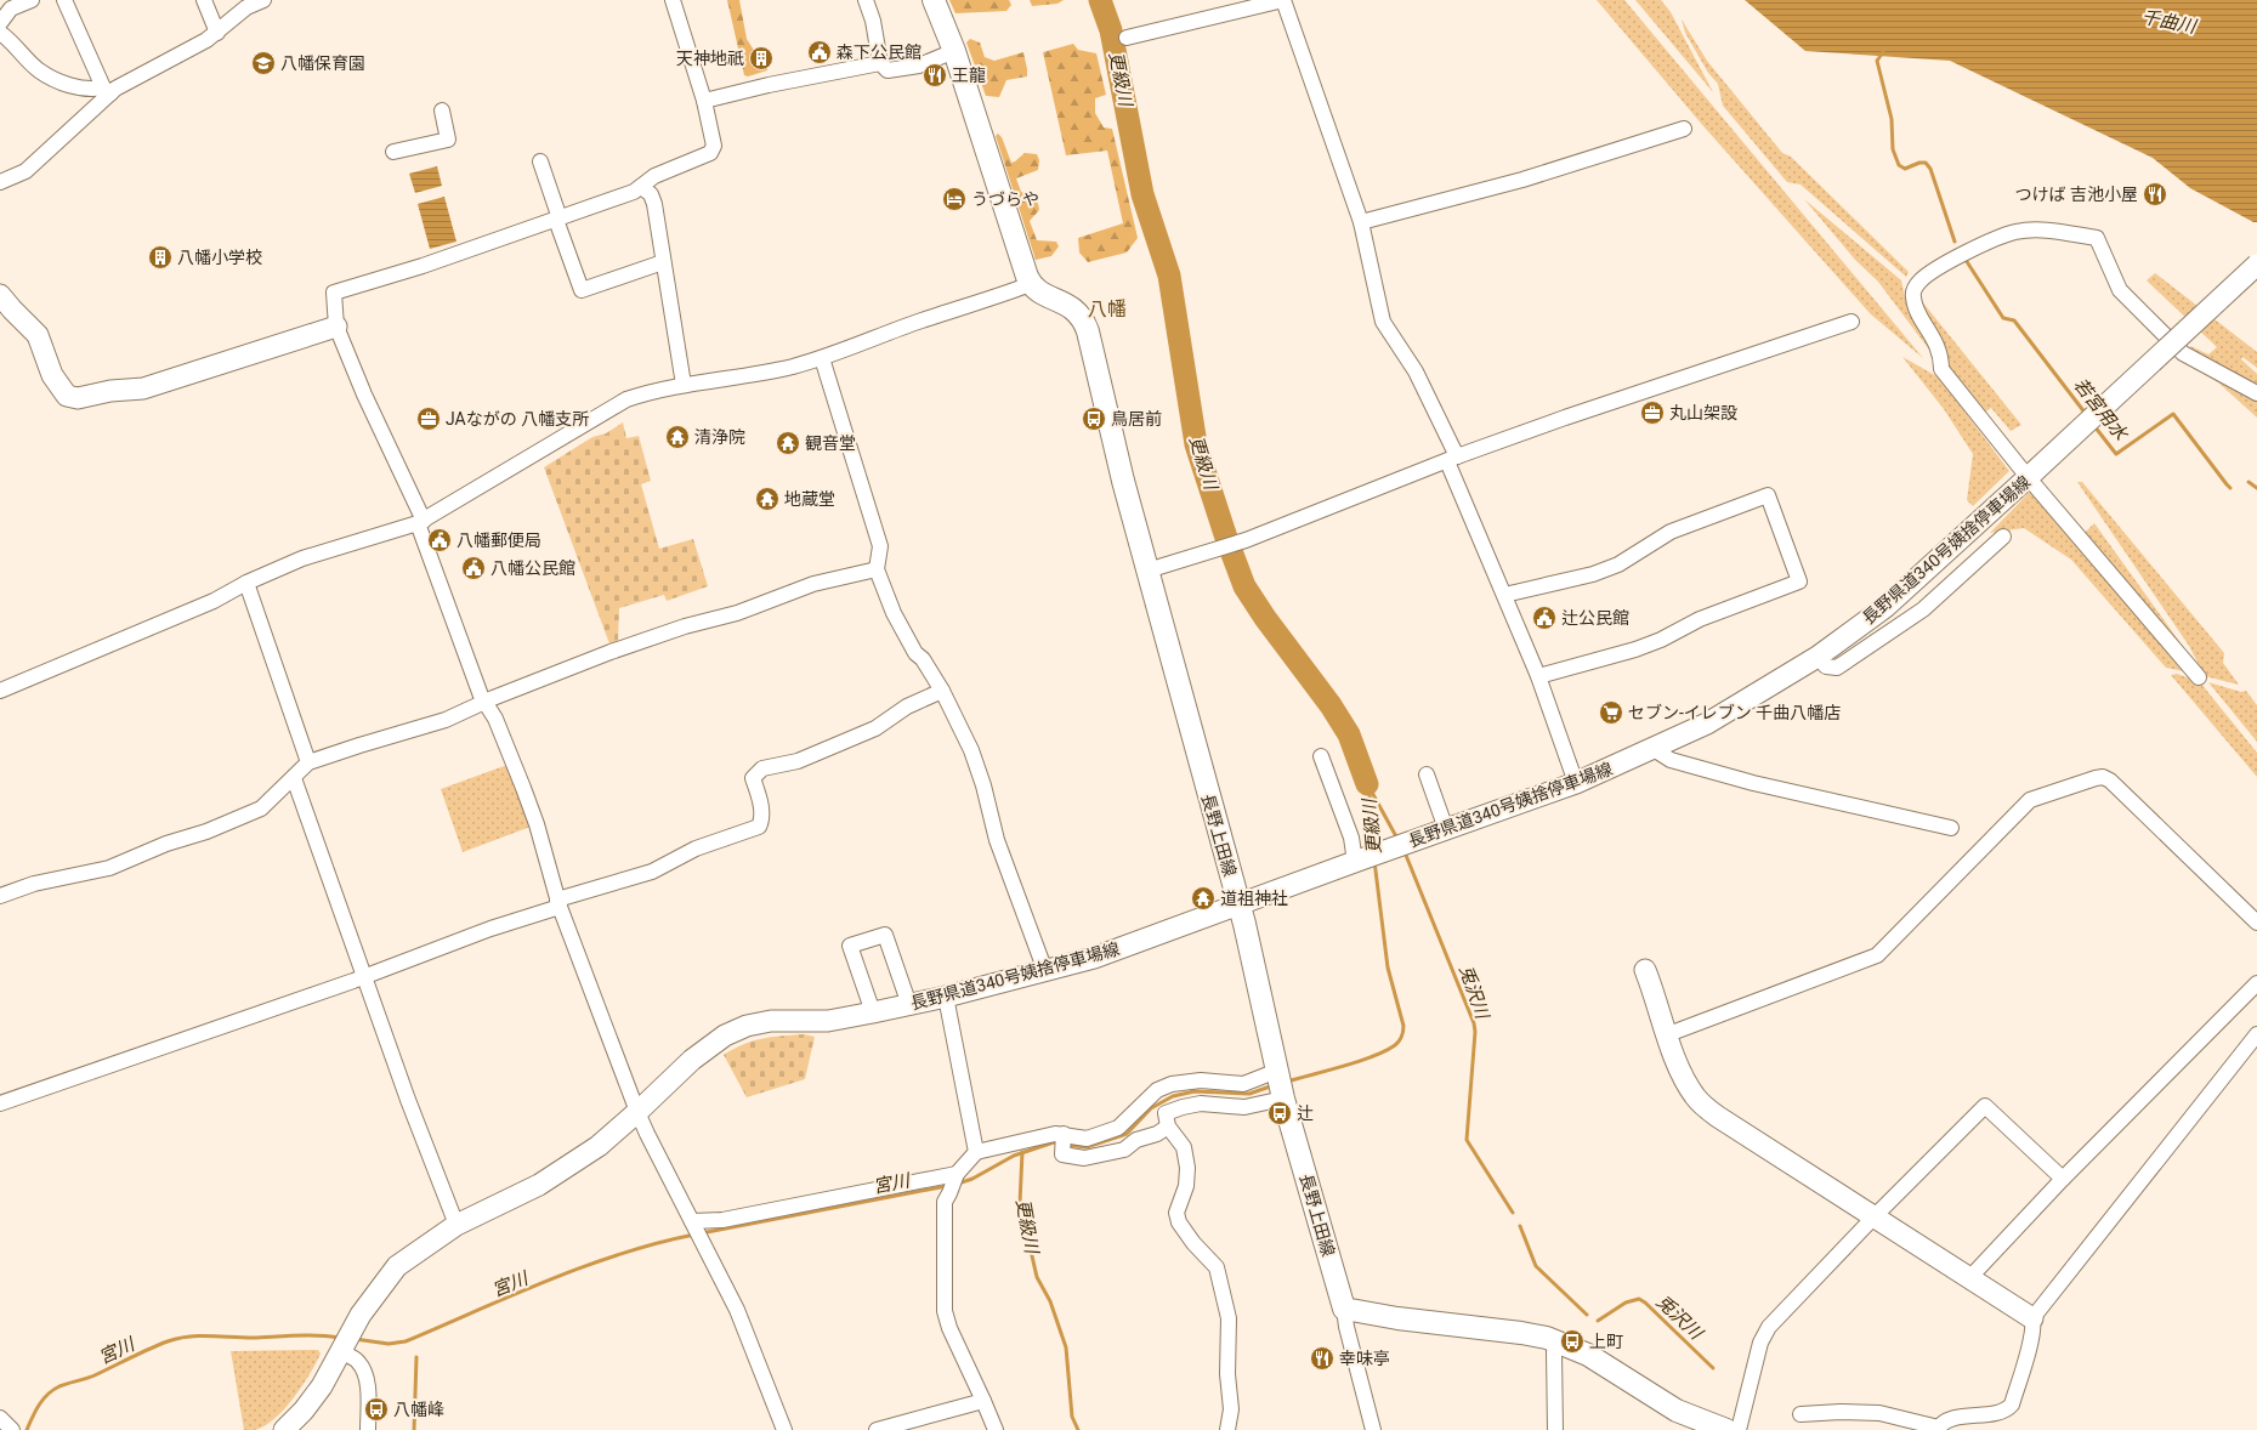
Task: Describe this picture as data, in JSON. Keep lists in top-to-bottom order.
{
  "streets": {
    "main road": ["長野県道340号姨捨停車場線", "長野上田線"]
  },
  "crossings": [
    ["長野県道340号姨捨停車場線", "長野上田線"]
  ],
  "districts": ["八幡"],
  "water": [
    "千曲川",
    "更級川",
    "若宮用水",
    "兎沢川",
    "宮川"
  ],
  "places": {
    "public building": [
      "森下公民館",
      "八幡郵便局",
      "八幡公民館",
      "辻公民館"
    ],
    "building": ["天神地祇", "八幡小学校"],
    "school or university": ["八幡保育園"],
    "restaurant": ["王龍", "つけば 吉池小屋", "幸味亭"],
    "hotel": ["うづらや"],
    "office": ["丸山架設", "JAながの 八幡支所"],
    "bus stop": [
      "鳥居前",
      "辻",
      "上町",
      "八幡峰"
    ],
    "temple": [
      "清浄院",
      "観音堂",
      "地蔵堂",
      "道祖神社"
    ],
    "supermarket": ["セブン-イレブン 千曲八幡店"]
  }
}
